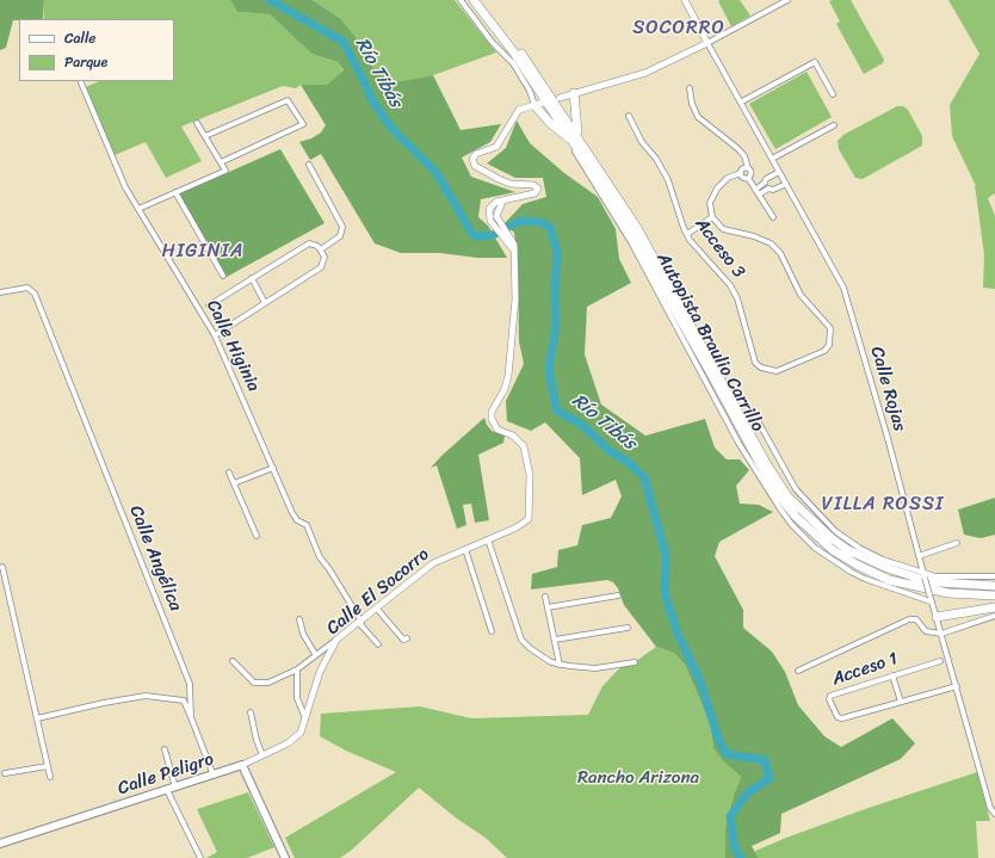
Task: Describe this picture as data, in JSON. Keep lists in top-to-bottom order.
{
  "streets": {
    "highway": ["Autopista Braulio Carrillo"],
    "main road": ["Calle Peligro"],
    "street": [
      "Acceso 3",
      "Calle Higinia",
      "Calle Rojas",
      "Calle Angélica",
      "Calle El Socorro",
      "Acceso 1"
    ]
  },
  "crossings": [
    ["Calle Higinia", "Calle El Socorro"],
    ["Calle Rojas", "Acceso 1"],
    ["Calle Angélica", "Calle Peligro"],
    ["Calle El Socorro", "Calle Peligro"]
  ],
  "districts": ["SOCORRO", "HIGINIA", "VILLA ROSSI"],
  "water": ["Río Tibás"],
  "parks": ["Rancho Arizona"],
  "legend": ["Calle", "Parque"]
}
